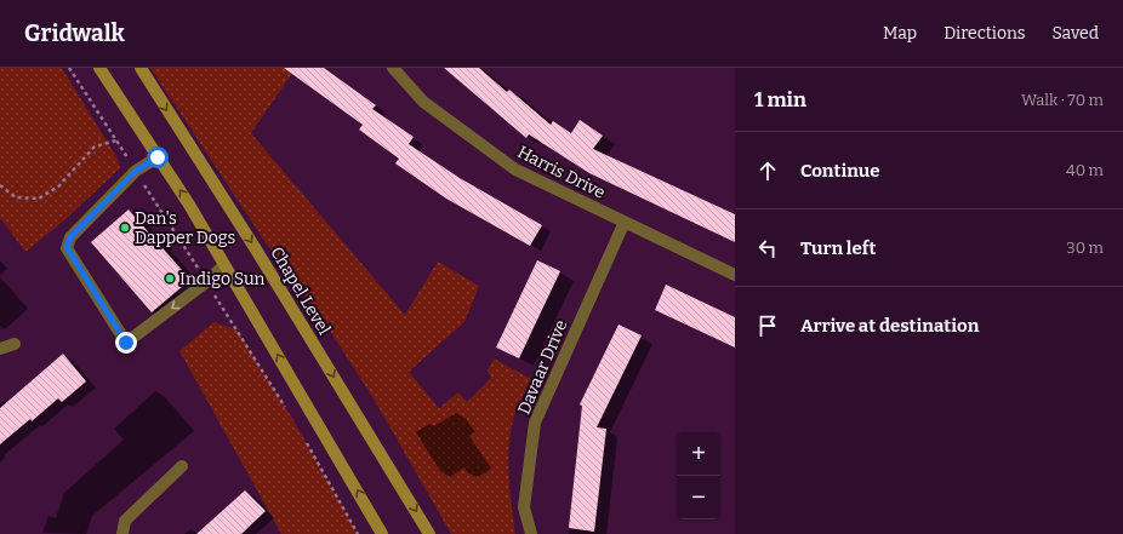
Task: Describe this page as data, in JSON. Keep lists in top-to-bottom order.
{
  "streets": {
    "main road": ["Chapel Level"],
    "street": ["Harris Drive", "Davaar Drive"]
  },
  "crossings": [
    ["Harris Drive", "Davaar Drive"]
  ],
  "places": ["Dan's Dapper Dogs", "Indigo Sun"],
  "page": {
    "header": "Gridwalk",
    "nav": ["Map", "Directions", "Saved"],
    "heading": ["1 min", "Walk · 70 m"],
    "list": [
      ["Continue", "40 m"],
      ["Turn left", "30 m"],
      "Arrive at destination"
    ],
    "map_buttons": ["+", "−"]
  }
}
